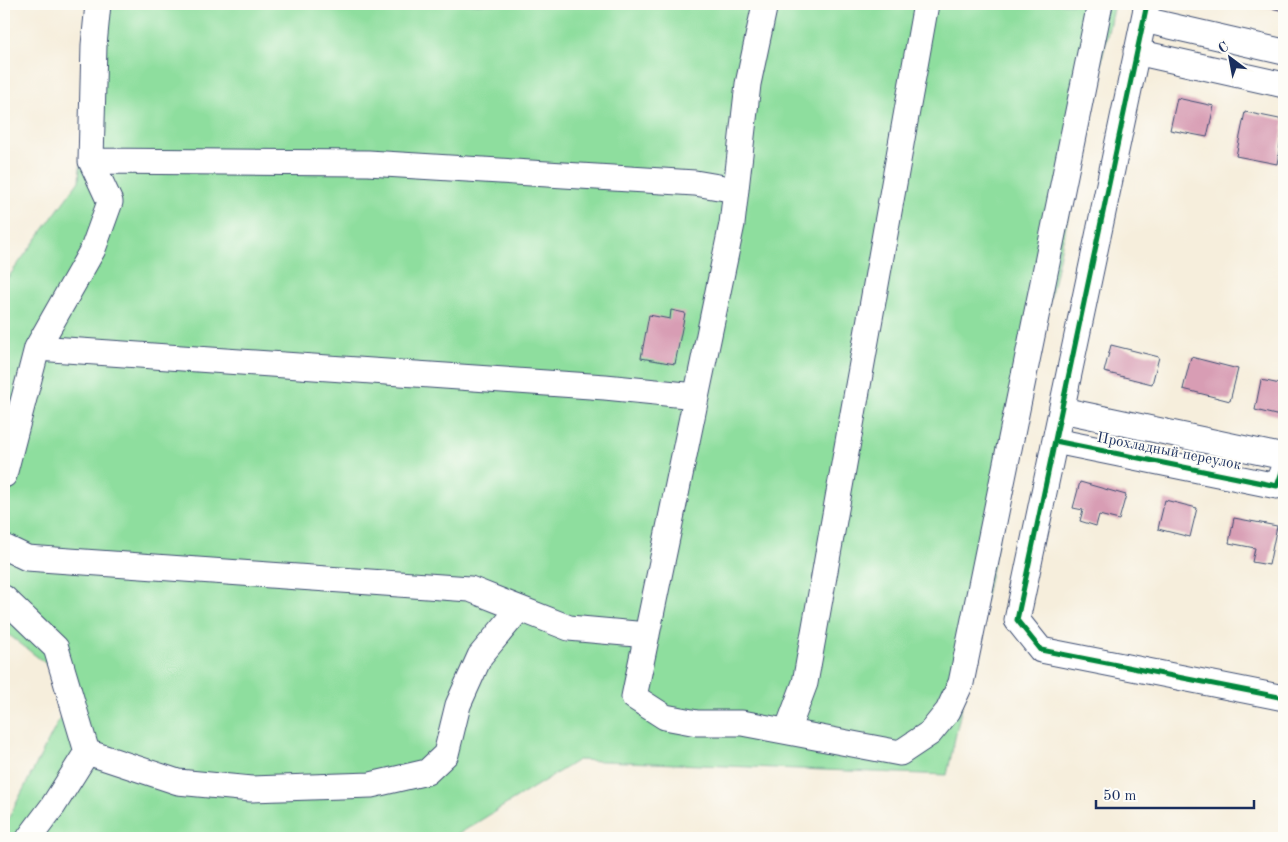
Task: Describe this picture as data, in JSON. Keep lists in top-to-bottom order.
{
  "streets": {
    "street": ["Прохладный переулок"]
  },
  "scale_bar": "50 m",
  "north": "top left"
}
